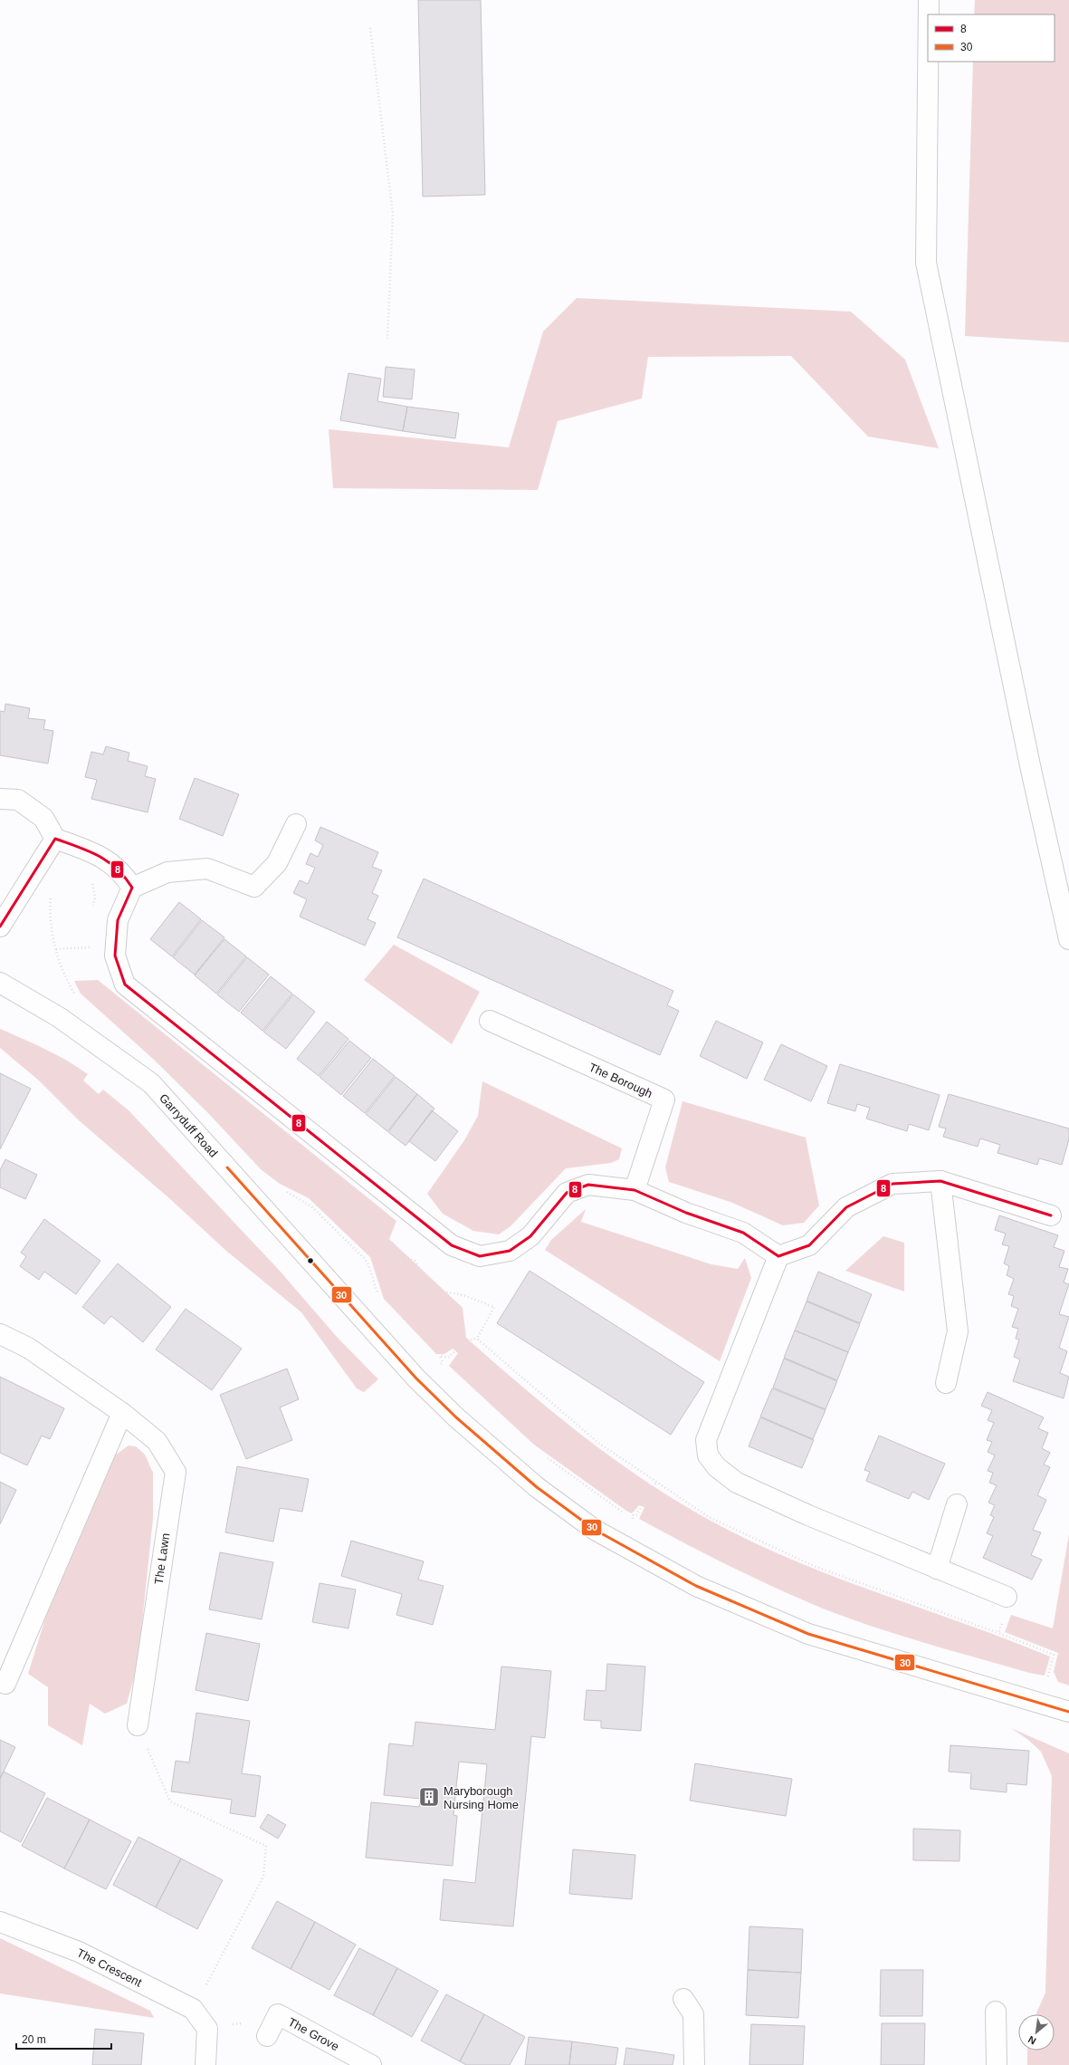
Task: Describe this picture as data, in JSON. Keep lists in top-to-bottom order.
{
  "streets": {
    "street": [
      "The Borough",
      "Garryduff Road",
      "The Lawn",
      "The Crescent",
      "The Grove"
    ]
  },
  "places": {
    "building": ["Maryborough Nursing Home"]
  },
  "lines": ["transit line 8", "transit line 30"],
  "legend": ["8", "30"],
  "scale_bar": "20 m",
  "north": "bottom left"
}
